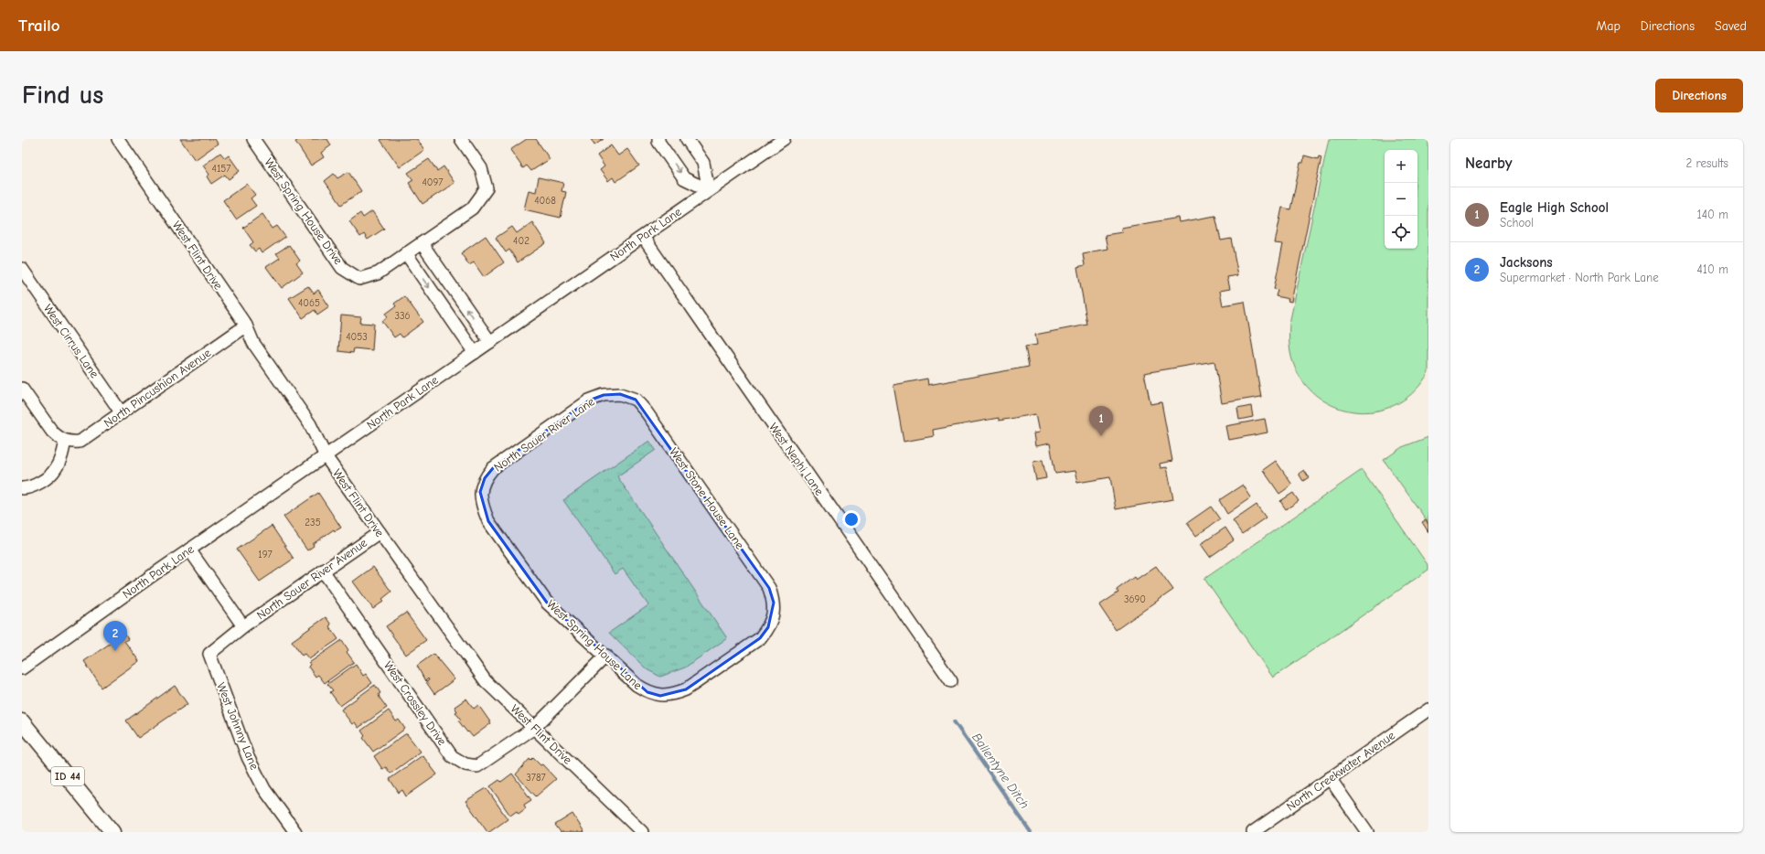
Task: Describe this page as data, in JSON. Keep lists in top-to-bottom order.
{
  "streets": {
    "main road": ["ID 44"],
    "street": [
      "West Spring House Drive",
      "North Park Lane",
      "West Flint Drive",
      "West Cirrus Lane",
      "North Pincushion Avenue",
      "North Sauer River Lane",
      "West Nephi Lane",
      "West Stone House Lane",
      "North Sauer River Avenue",
      "West Spring House Lane",
      "West Crossley Drive",
      "West Johnny Lane",
      "North Creekwater Avenue"
    ]
  },
  "crossings": [
    ["North Park Lane", "West Flint Drive"],
    ["North Park Lane", "West Nephi Lane"],
    ["West Flint Drive", "North Pincushion Avenue"],
    ["West Flint Drive", "North Sauer River Avenue"],
    ["West Flint Drive", "West Crossley Drive"],
    ["West Cirrus Lane", "North Pincushion Avenue"],
    ["North Sauer River Lane", "West Stone House Lane"],
    ["North Sauer River Lane", "West Spring House Lane"],
    ["West Stone House Lane", "West Spring House Lane"],
    ["North Sauer River Avenue", "West Crossley Drive"],
    ["North Sauer River Avenue", "West Johnny Lane"]
  ],
  "water": ["Ballentyne Ditch"],
  "house_numbers": [
    "4157",
    "4097",
    "4068",
    "402",
    "4065",
    "336",
    "4053",
    "235",
    "197",
    "3690",
    "3787"
  ],
  "page": {
    "header": "Trailo",
    "nav": ["Map", "Directions", "Saved"],
    "buttons": "Directions",
    "title": "Find us",
    "heading": ["Nearby", "2 results"],
    "map_buttons": ["+", "−"],
    "list": [
      {
        "mark": "1",
        "name": "Eagle High School",
        "note": "School",
        "value": "140 m"
      },
      {
        "mark": "2",
        "name": "Jacksons",
        "note": "Supermarket · North Park Lane",
        "value": "410 m"
      }
    ],
    "pins": ["1", "2"]
  }
}
